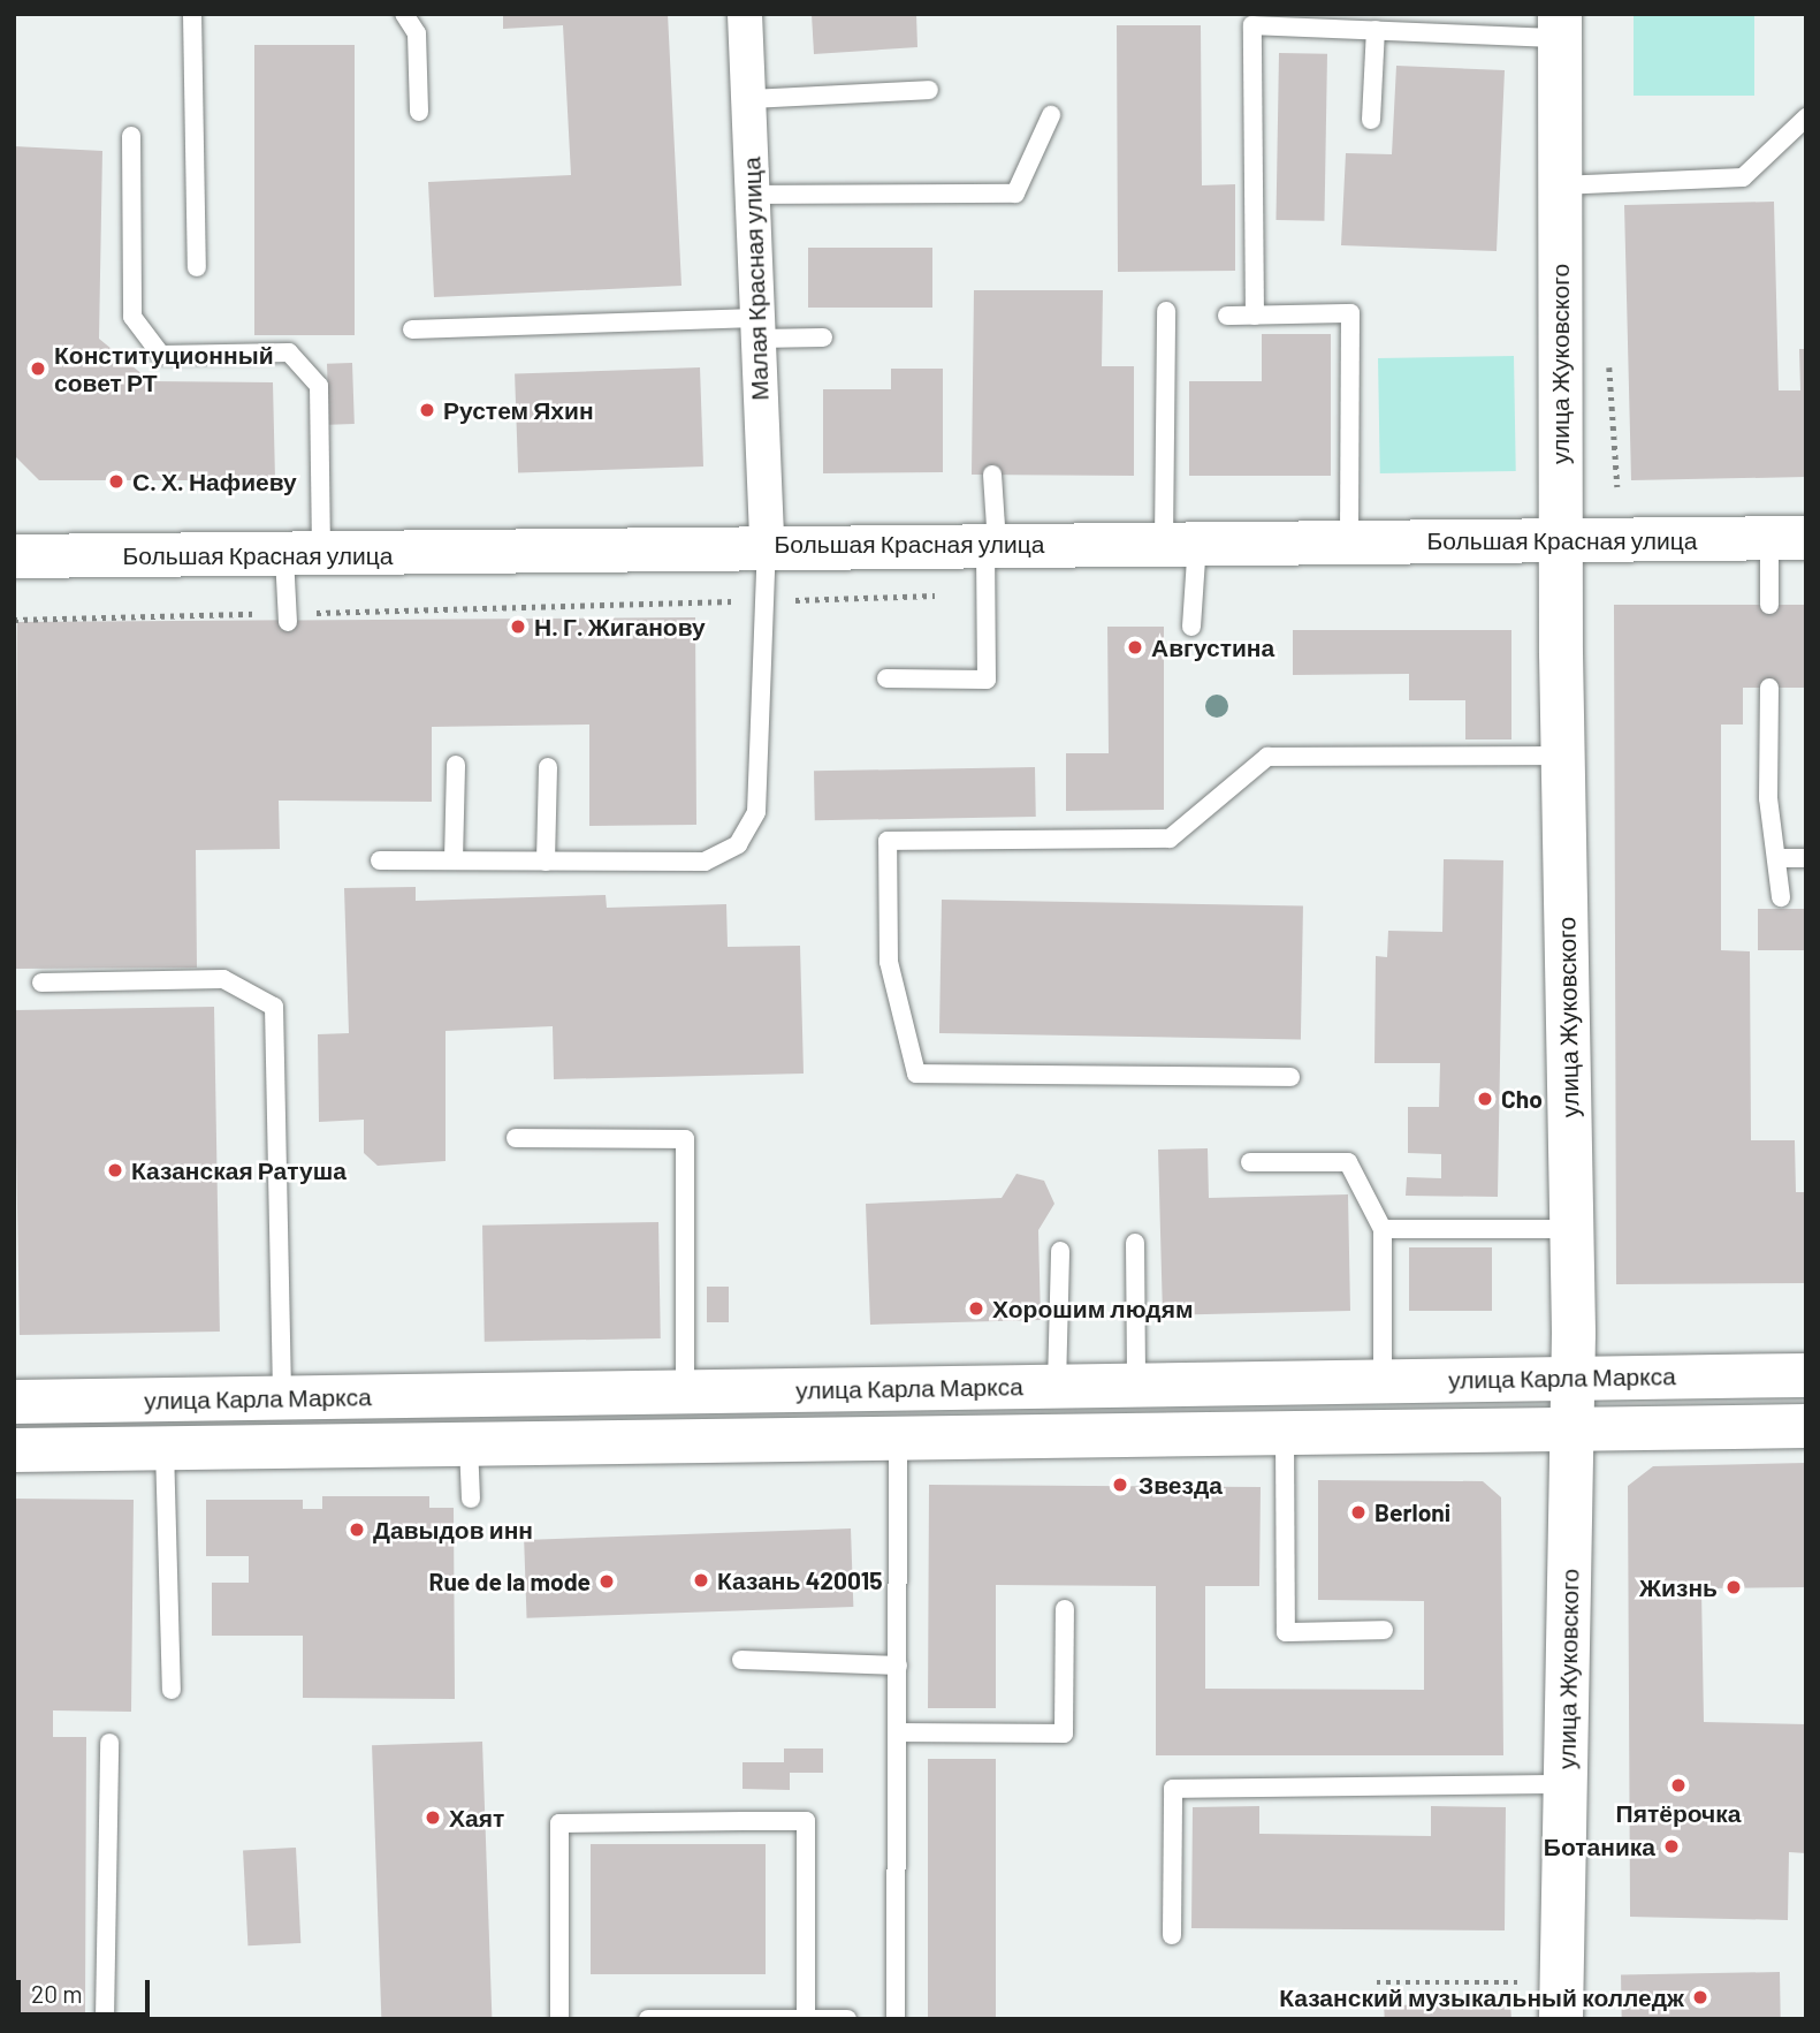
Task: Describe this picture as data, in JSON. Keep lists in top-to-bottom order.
{
  "streets": {
    "street": [
      "Малая Красная улица",
      "улица Жуковского",
      "Большая Красная улица",
      "улица Карла Маркса"
    ]
  },
  "crossings": [
    ["Малая Красная улица", "Большая Красная улица"],
    ["улица Жуковского", "Большая Красная улица"],
    ["улица Жуковского", "улица Карла Маркса"]
  ],
  "places": [
    "Конституционный совет РТ",
    "Рустем Яхин",
    "С. Х. Нафиеву",
    "Н. Г. Жиганову",
    "Августина",
    "Cho",
    "Казанская Ратуша",
    "Хорошим людям",
    "Звезда",
    "Berloni",
    "Давыдов инн",
    "Казань 420015",
    "Rue de la mode",
    "Жизнь",
    "Пятёрочка",
    "Хаят",
    "Ботаника",
    "Казанский музыкальный колледж"
  ],
  "scale_bar": "20 m"
}
